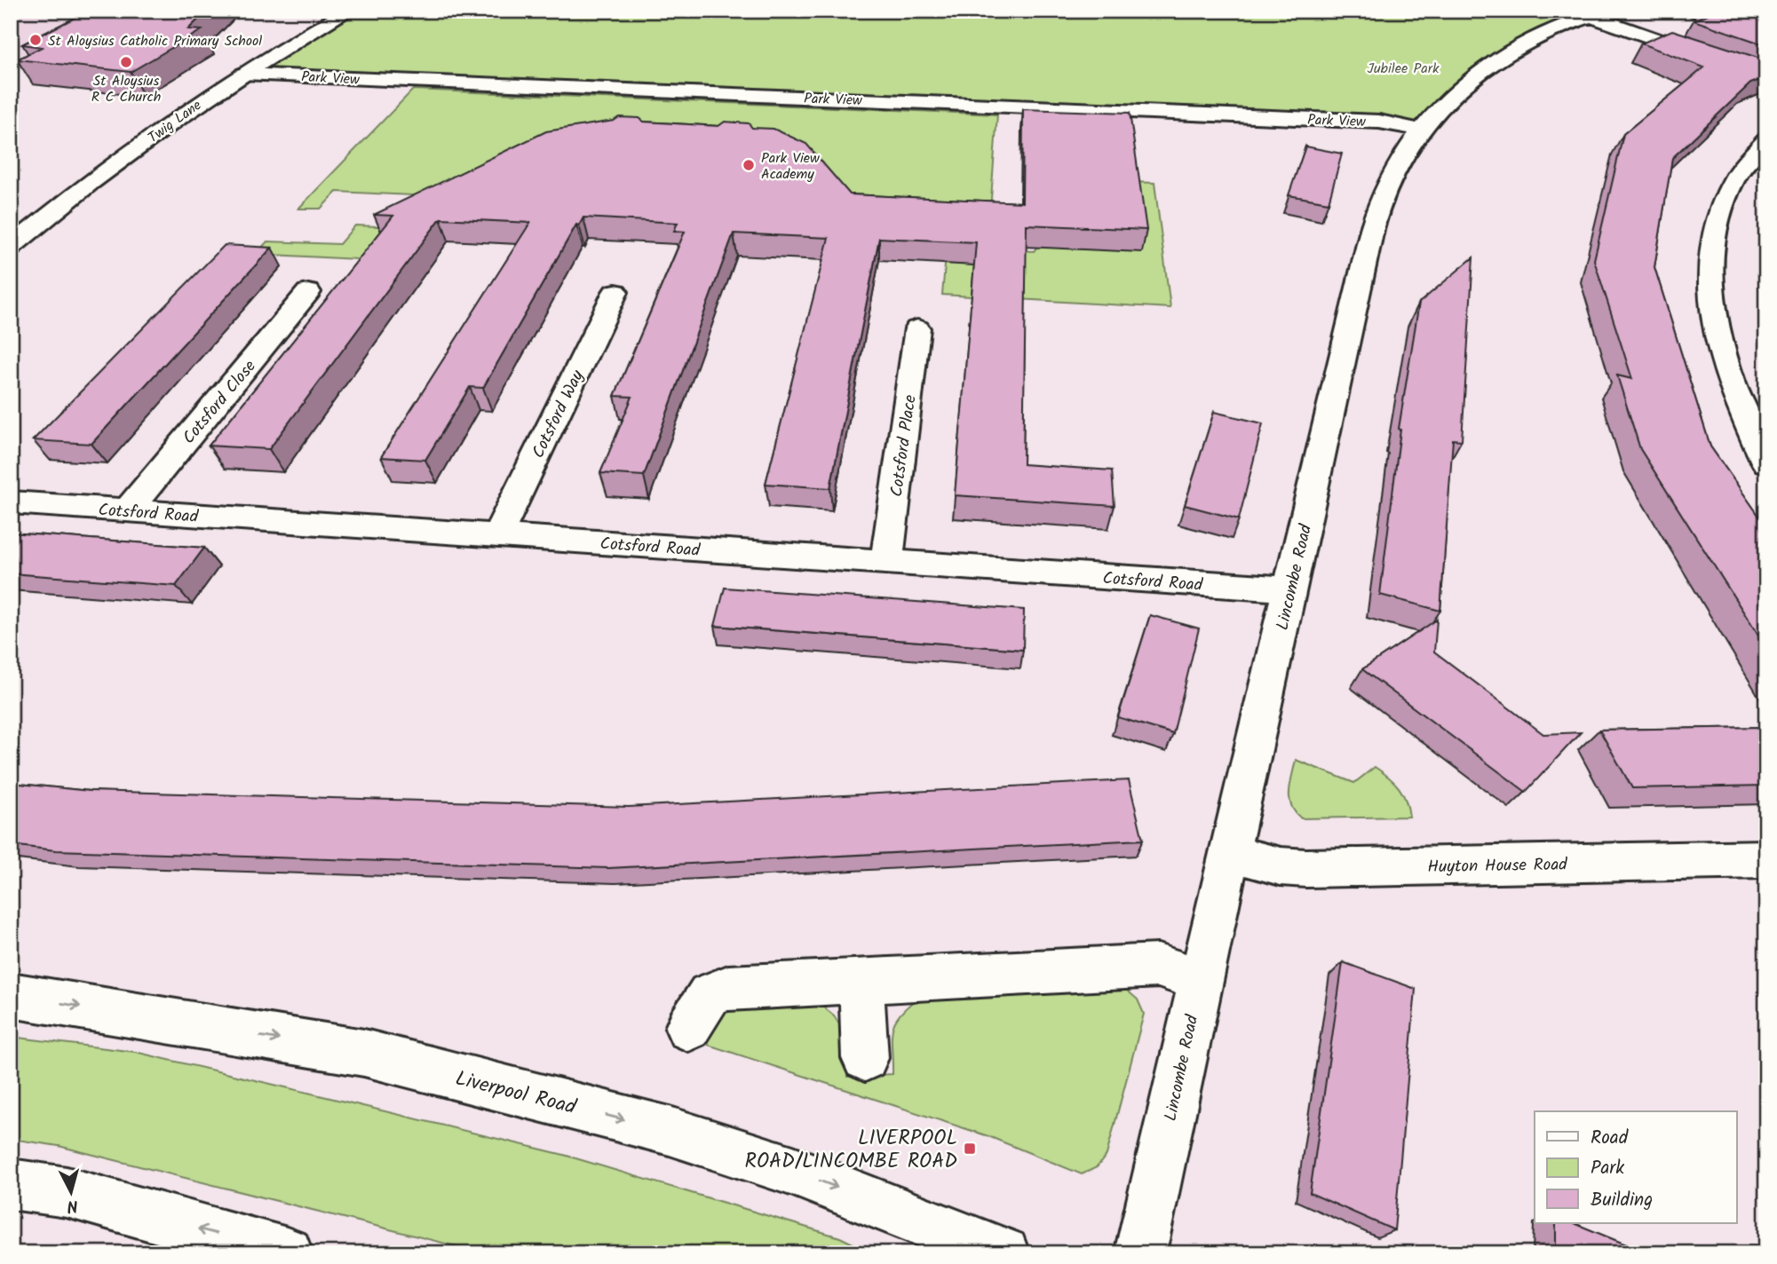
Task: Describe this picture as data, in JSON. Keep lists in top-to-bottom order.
{
  "streets": {
    "main road": [
      "Park View",
      "Twig Lane",
      "Cotsford Close",
      "Cotsford Way",
      "Cotsford Place",
      "Cotsford Road",
      "Lincombe Road",
      "Huyton House Road",
      "Liverpool Road"
    ]
  },
  "crossings": [
    ["Park View", "Twig Lane"],
    ["Park View", "Lincombe Road"],
    ["Cotsford Close", "Cotsford Road"],
    ["Cotsford Way", "Cotsford Road"],
    ["Cotsford Place", "Cotsford Road"],
    ["Cotsford Road", "Lincombe Road"],
    ["Lincombe Road", "Huyton House Road"]
  ],
  "parks": ["Jubilee Park"],
  "places": {
    "other": ["St Aloysius Catholic Primary School", "St Aloysius R C Church", "Park View Academy"],
    "transit": ["LIVERPOOL ROAD/LINCOMBE ROAD"]
  },
  "legend": ["Road", "Park", "Building"],
  "north": "bottom"
}
